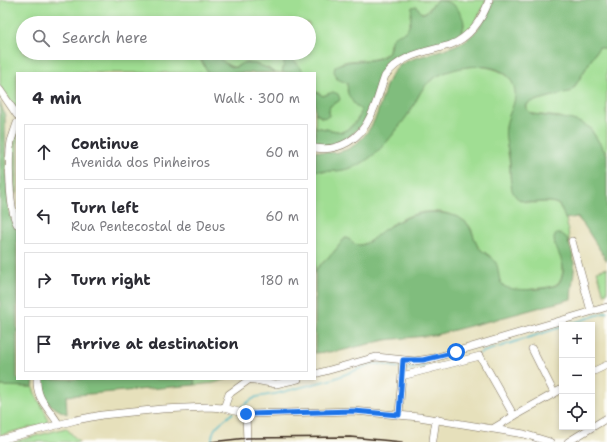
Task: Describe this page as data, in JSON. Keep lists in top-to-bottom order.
{
  "page": {
    "search": "Search here",
    "heading": ["4 min", "Walk · 300 m"],
    "list": [
      ["Continue", "Avenida dos Pinheiros", "60 m"],
      ["Turn left", "Rua Pentecostal de Deus", "60 m"],
      ["Turn right", "180 m"],
      "Arrive at destination"
    ],
    "map_buttons": ["+", "−"]
  }
}
